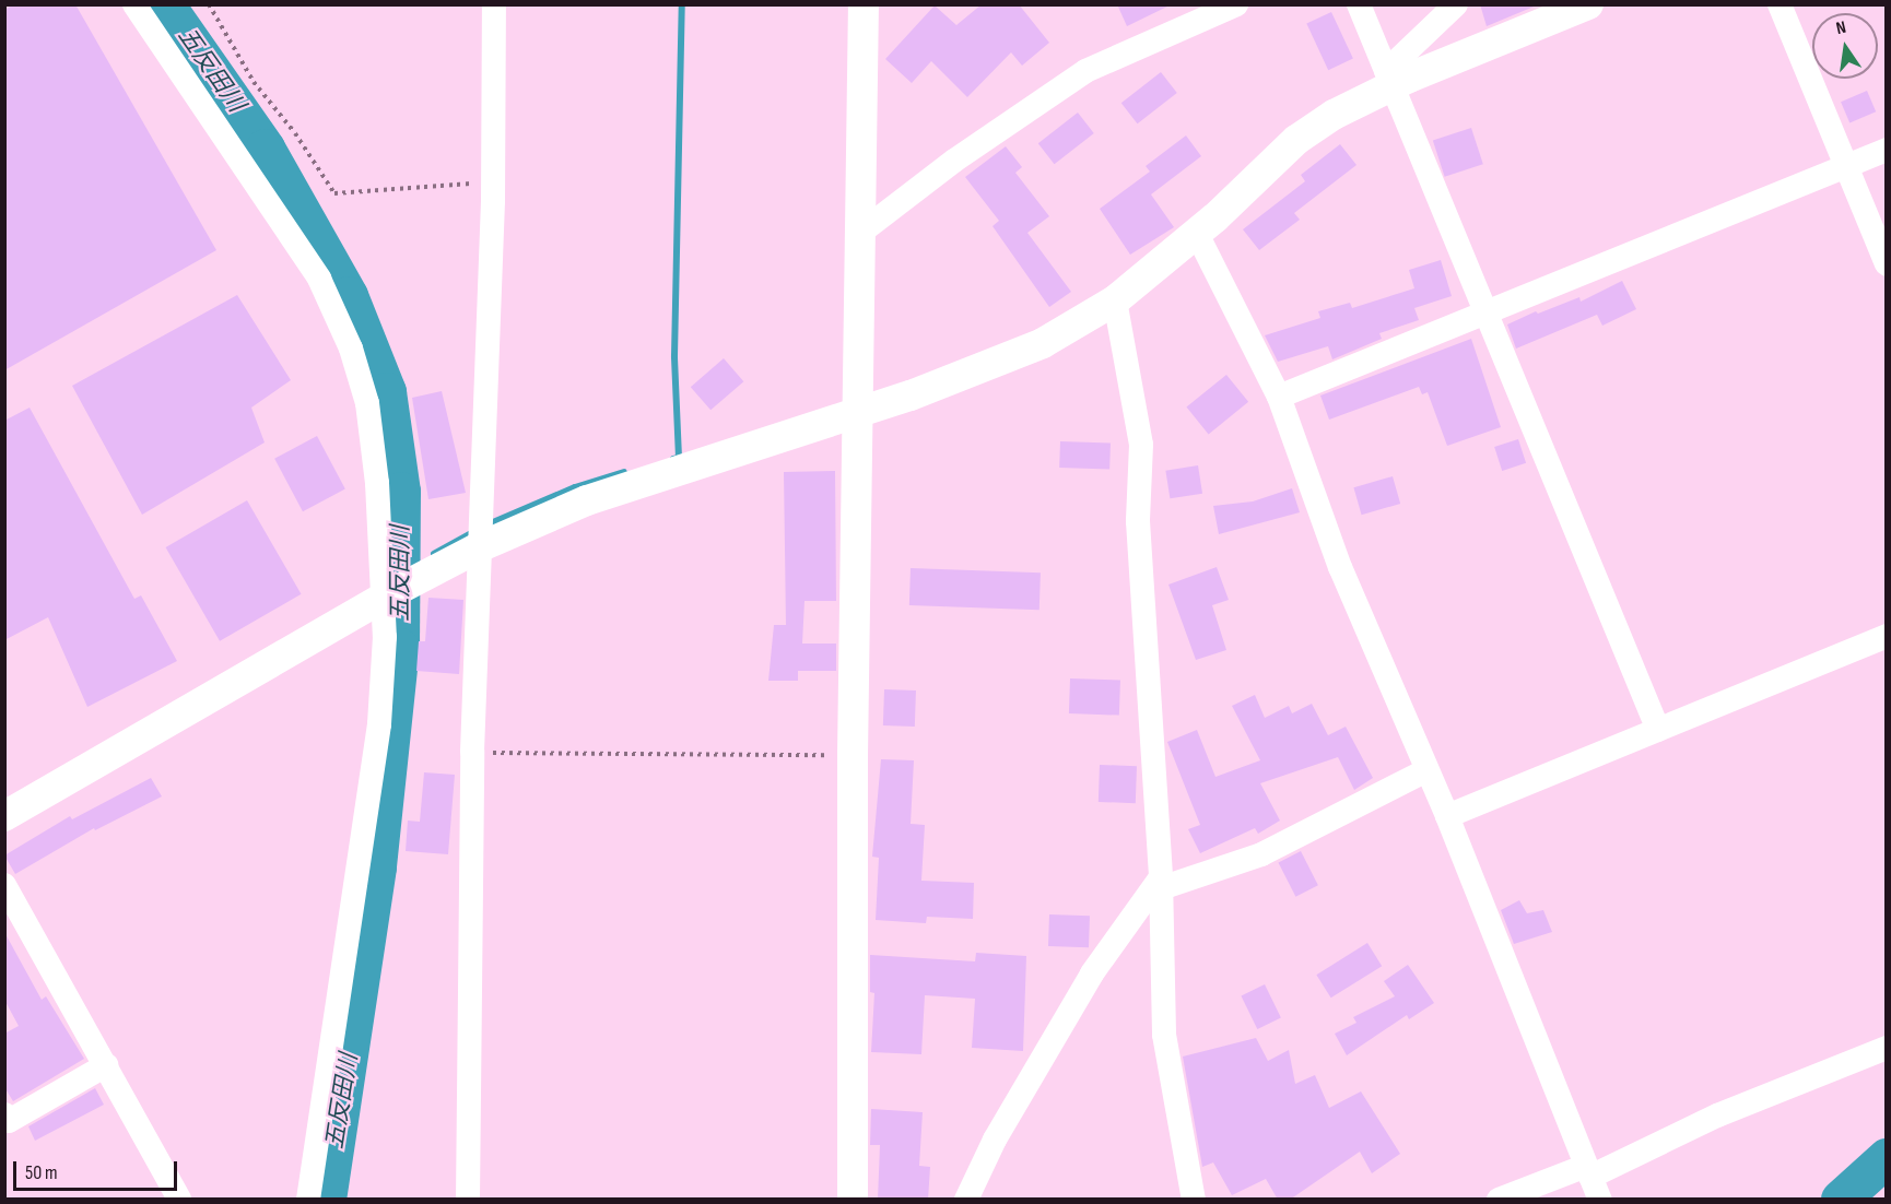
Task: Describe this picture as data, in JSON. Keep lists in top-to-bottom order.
{
  "water": ["五反田川"],
  "scale_bar": "50 m",
  "north": "top"
}
